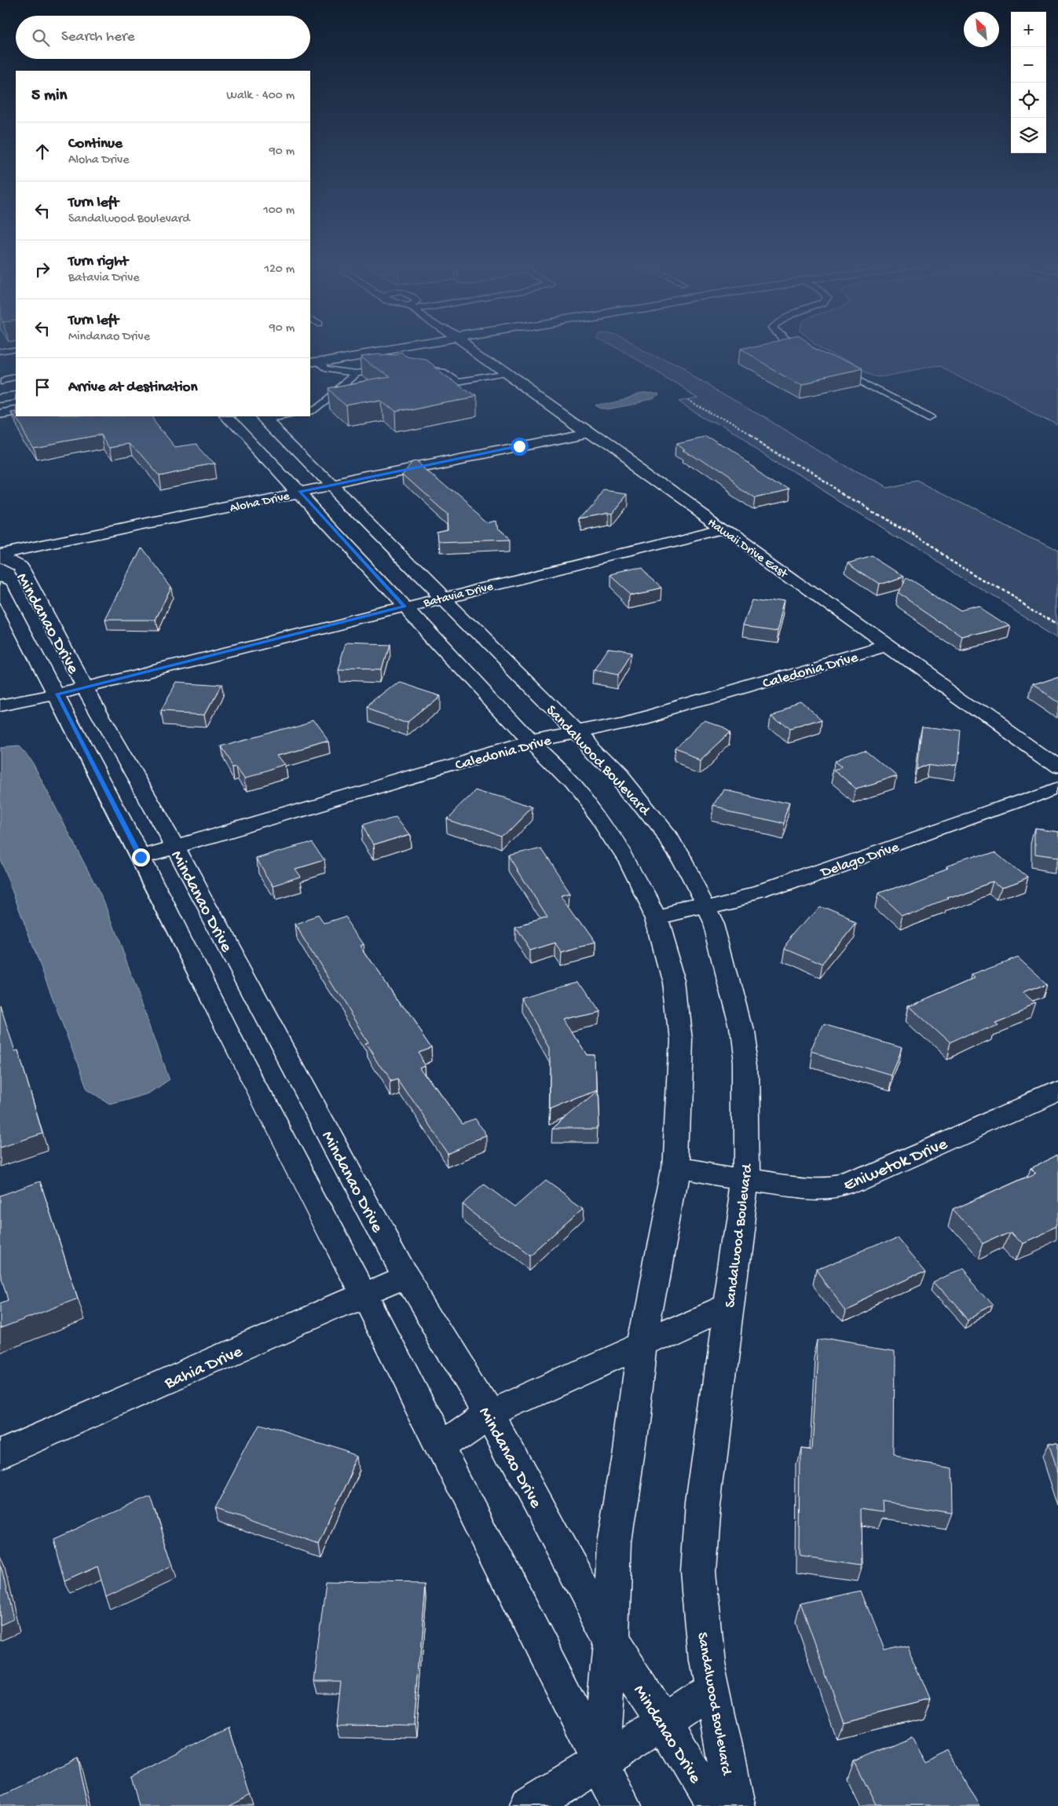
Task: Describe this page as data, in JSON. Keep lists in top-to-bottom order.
{
  "streets": {
    "main road": [
      "Aloha Drive",
      "Hawaii Drive East",
      "Batavia Drive",
      "Mindanao Drive",
      "Caledonia Drive",
      "Sandalwood Boulevard",
      "Delago Drive",
      "Eniwetok Drive",
      "Bahia Drive"
    ]
  },
  "crossings": [
    ["Aloha Drive", "Hawaii Drive East"],
    ["Aloha Drive", "Mindanao Drive"],
    ["Aloha Drive", "Sandalwood Boulevard"],
    ["Hawaii Drive East", "Batavia Drive"],
    ["Hawaii Drive East", "Caledonia Drive"],
    ["Batavia Drive", "Mindanao Drive"],
    ["Batavia Drive", "Sandalwood Boulevard"],
    ["Mindanao Drive", "Caledonia Drive"],
    ["Mindanao Drive", "Bahia Drive"],
    ["Caledonia Drive", "Sandalwood Boulevard"],
    ["Sandalwood Boulevard", "Delago Drive"],
    ["Sandalwood Boulevard", "Eniwetok Drive"]
  ],
  "north": "top left",
  "page": {
    "map_buttons": ["+", "−"],
    "search": "Search here",
    "heading": ["5 min", "Walk · 400 m"],
    "list": [
      ["Continue", "Aloha Drive", "90 m"],
      ["Turn left", "Sandalwood Boulevard", "100 m"],
      ["Turn right", "Batavia Drive", "120 m"],
      ["Turn left", "Mindanao Drive", "90 m"],
      "Arrive at destination"
    ]
  }
}
